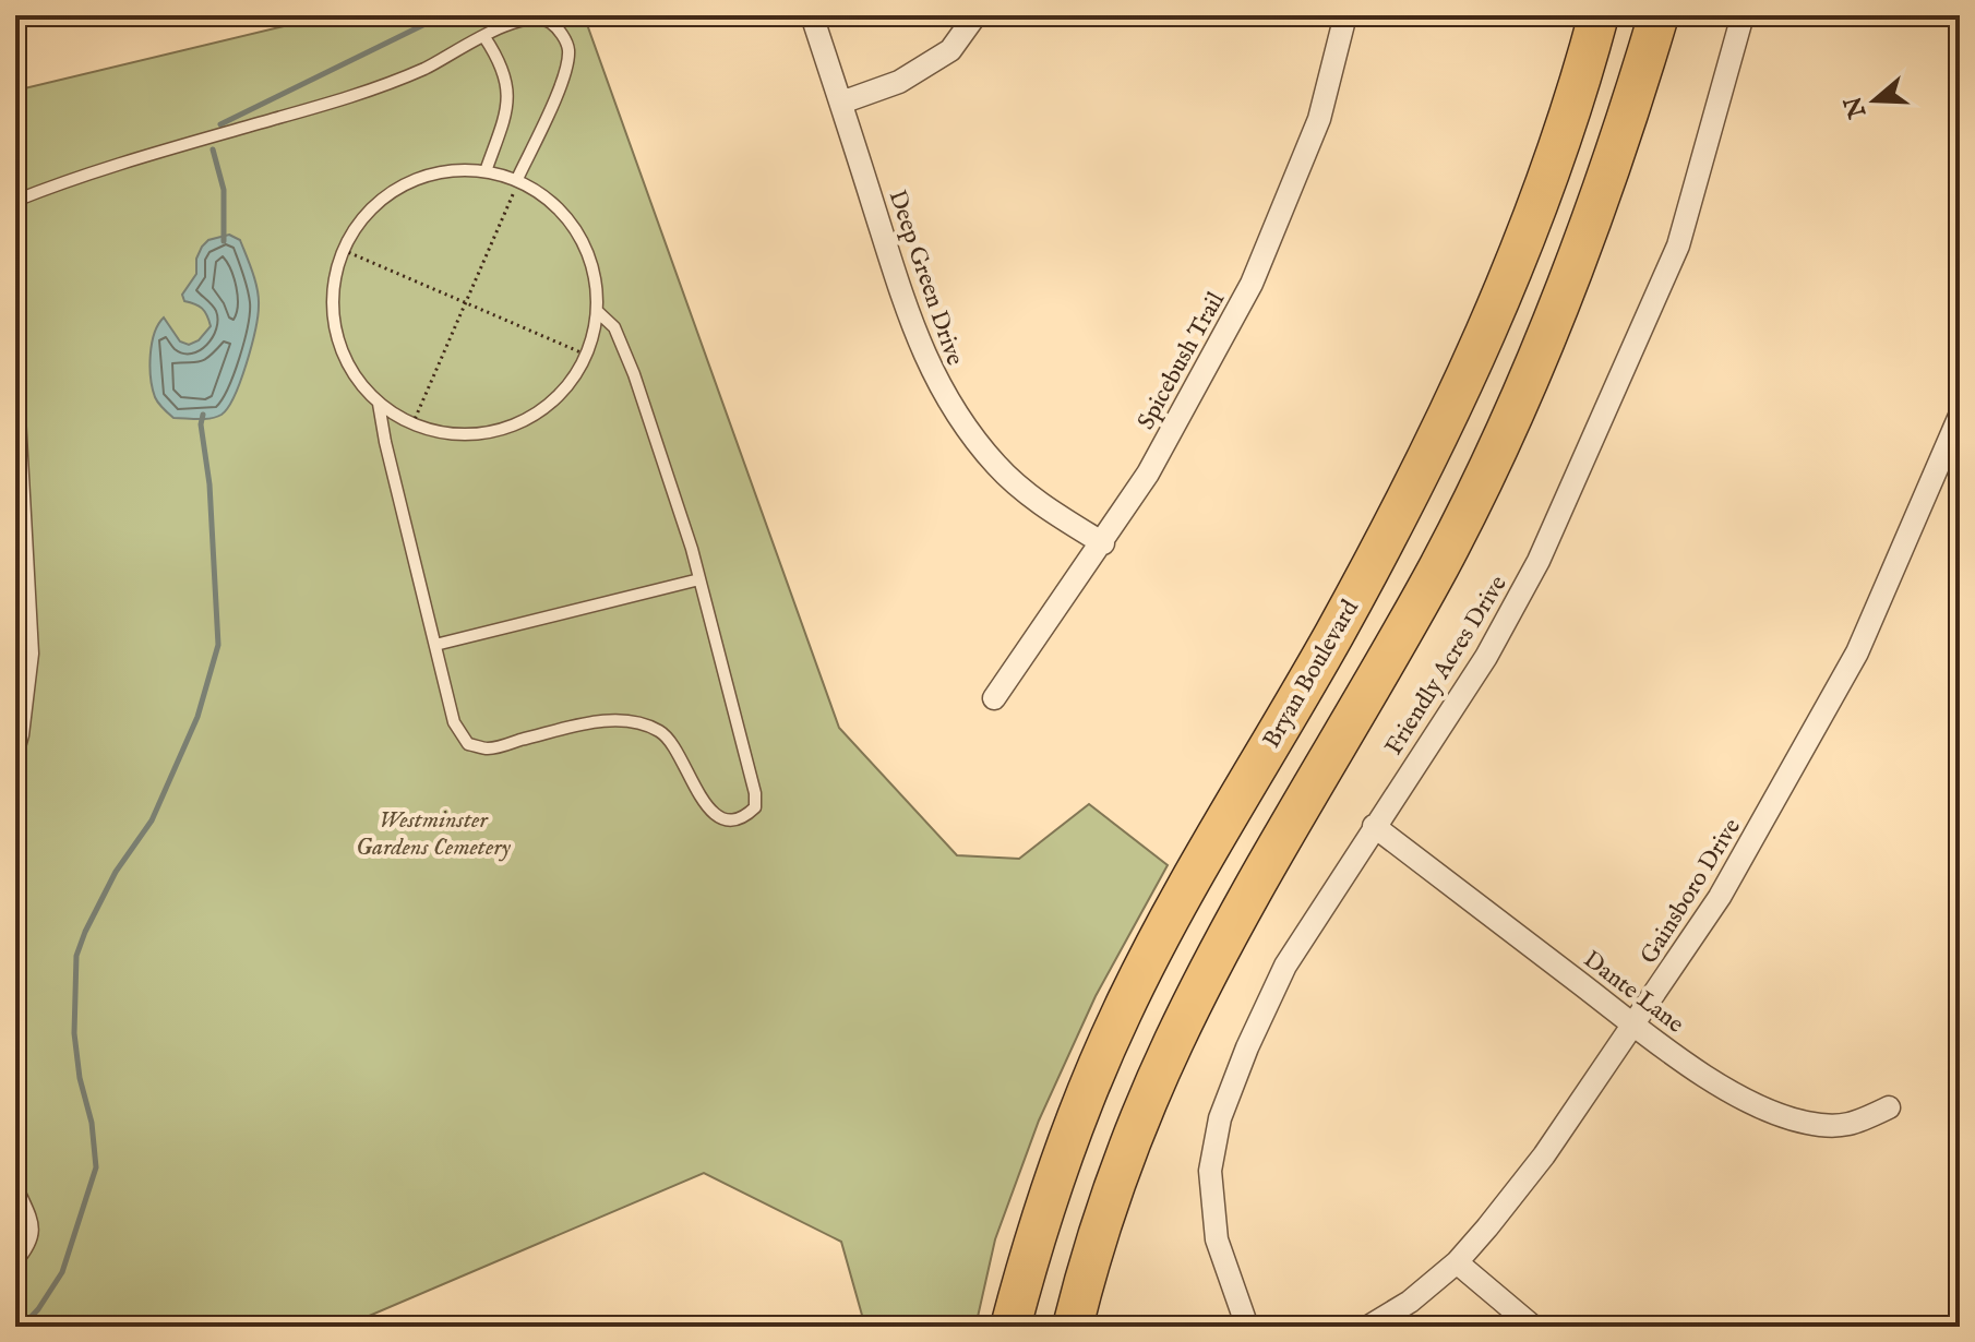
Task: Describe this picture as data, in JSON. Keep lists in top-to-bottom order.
{
  "streets": {
    "highway": ["Bryan Boulevard"],
    "street": [
      "Deep Green Drive",
      "Spicebush Trail",
      "Friendly Acres Drive",
      "Gainsboro Drive",
      "Dante Lane"
    ]
  },
  "crossings": [
    ["Deep Green Drive", "Spicebush Trail"],
    ["Friendly Acres Drive", "Dante Lane"],
    ["Gainsboro Drive", "Dante Lane"]
  ],
  "parks": ["Westminster Gardens Cemetery"],
  "north": "left"
}
